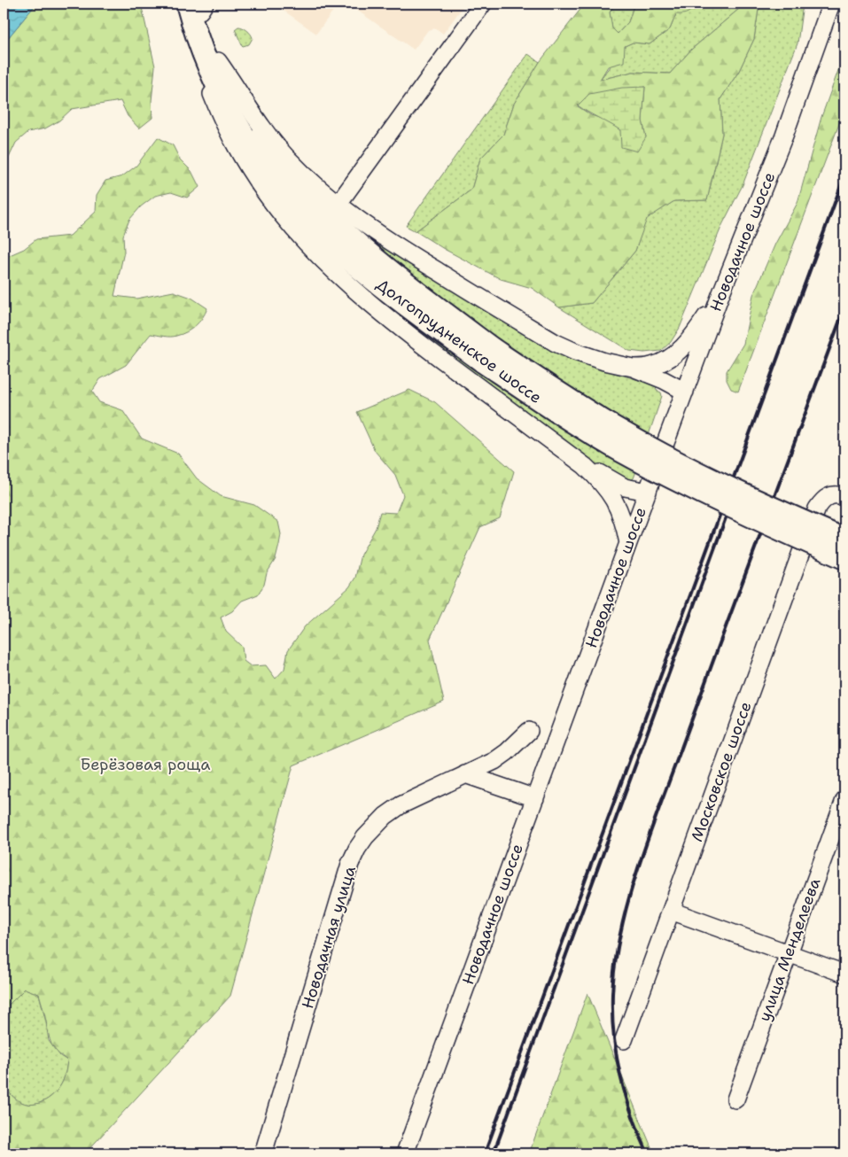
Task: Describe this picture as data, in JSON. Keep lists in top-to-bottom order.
{
  "streets": {
    "main road": ["Долгопрудненское шоссе"],
    "street": [
      "Новодачное шоссе",
      "Московское шоссе",
      "Новодачная улица",
      "улица Менделеева"
    ]
  },
  "parks": ["Берёзовая роща"]
}
